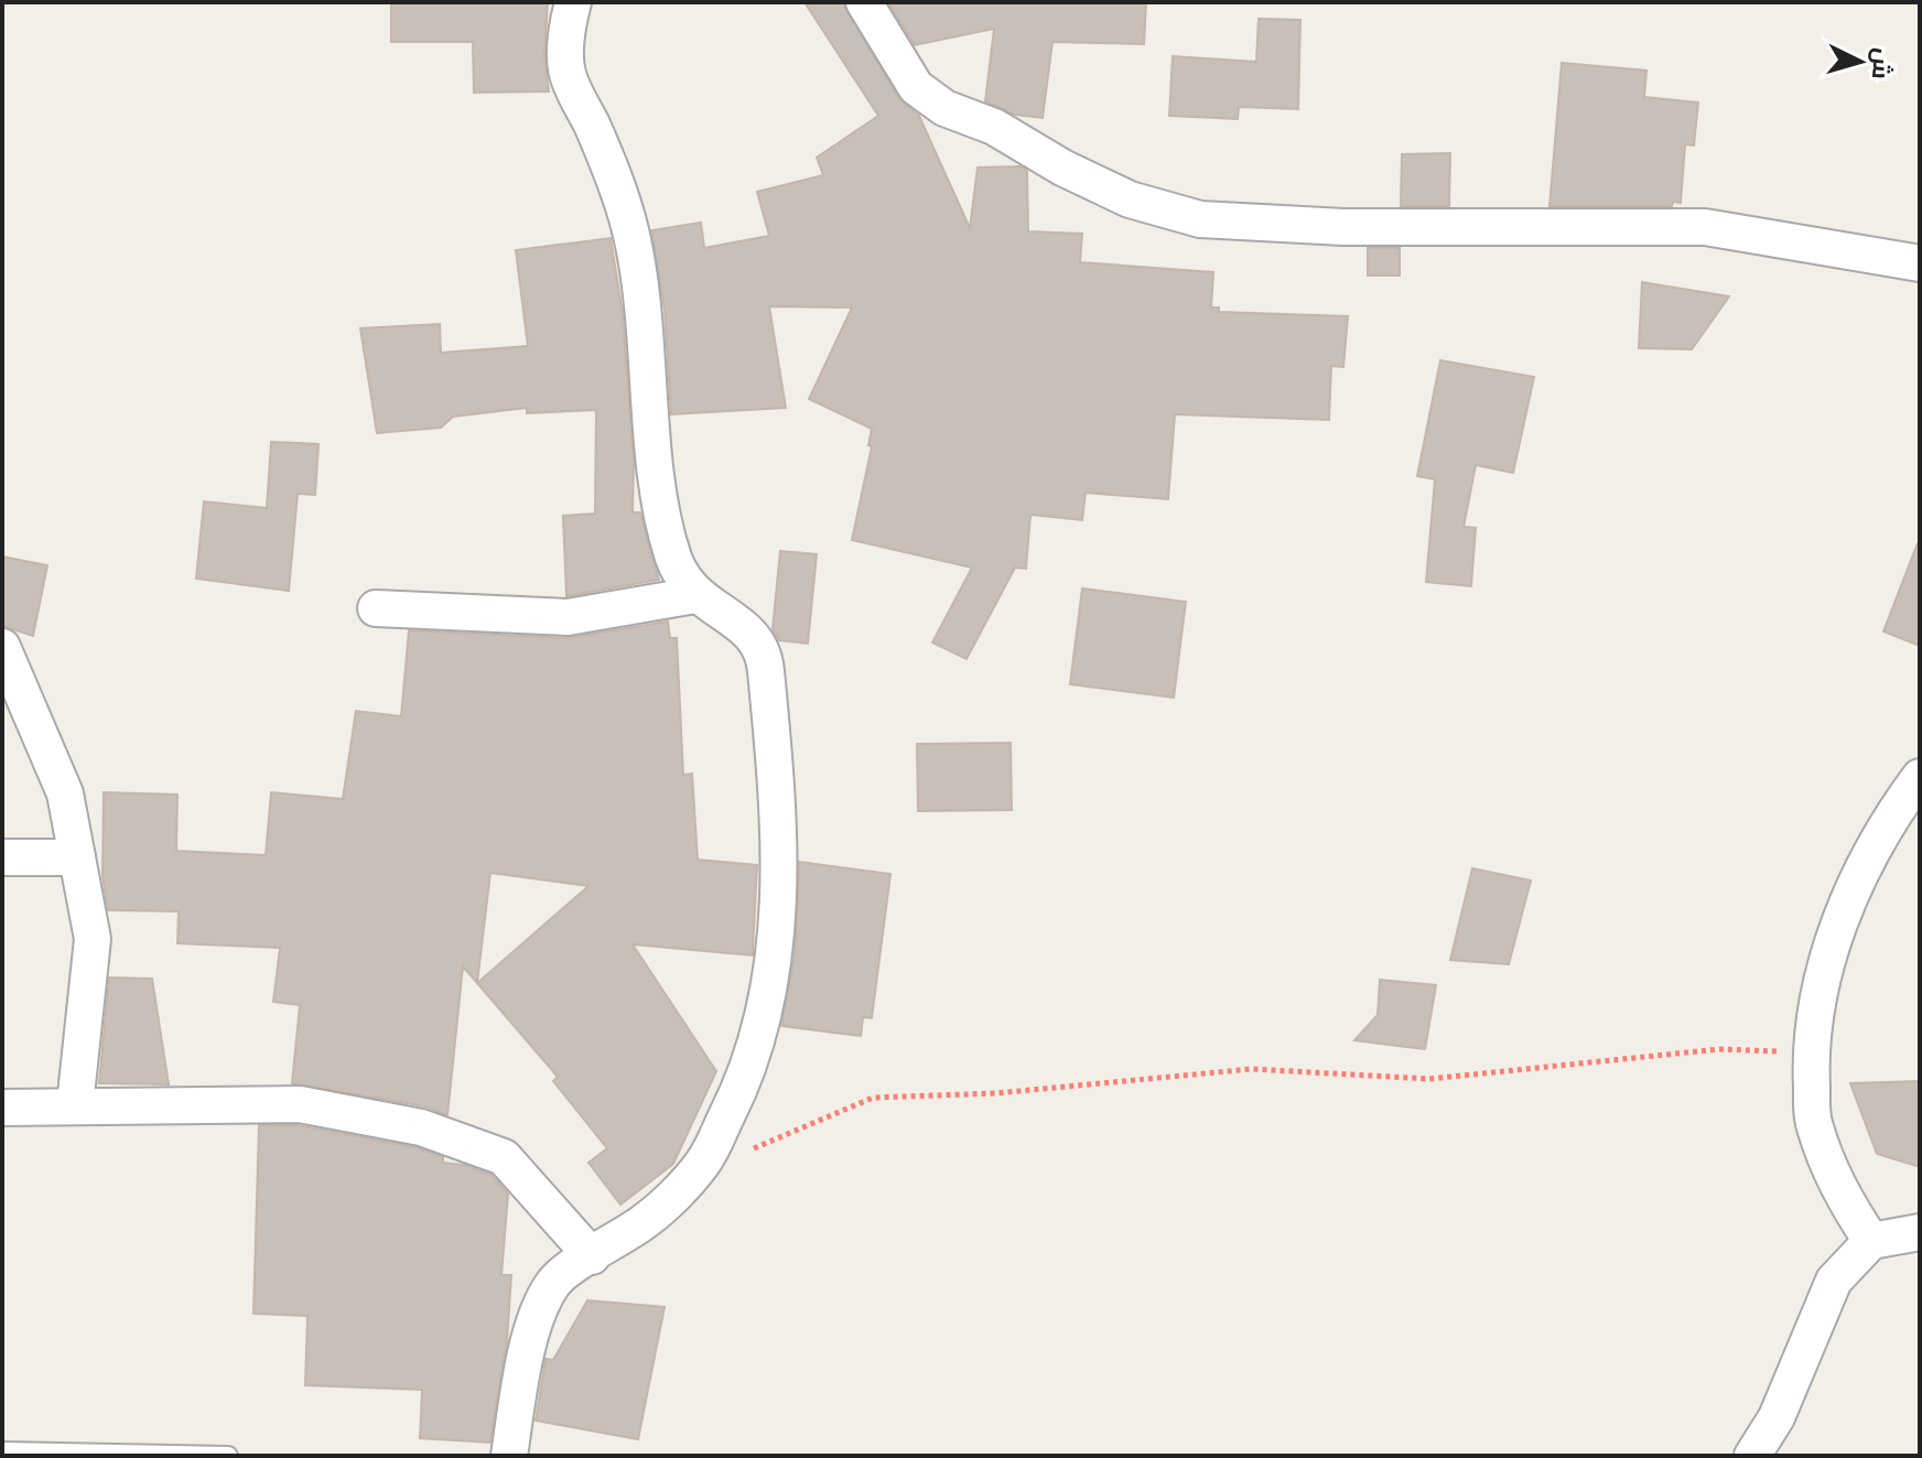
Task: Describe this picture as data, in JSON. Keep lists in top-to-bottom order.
{
  "north": "right"
}
